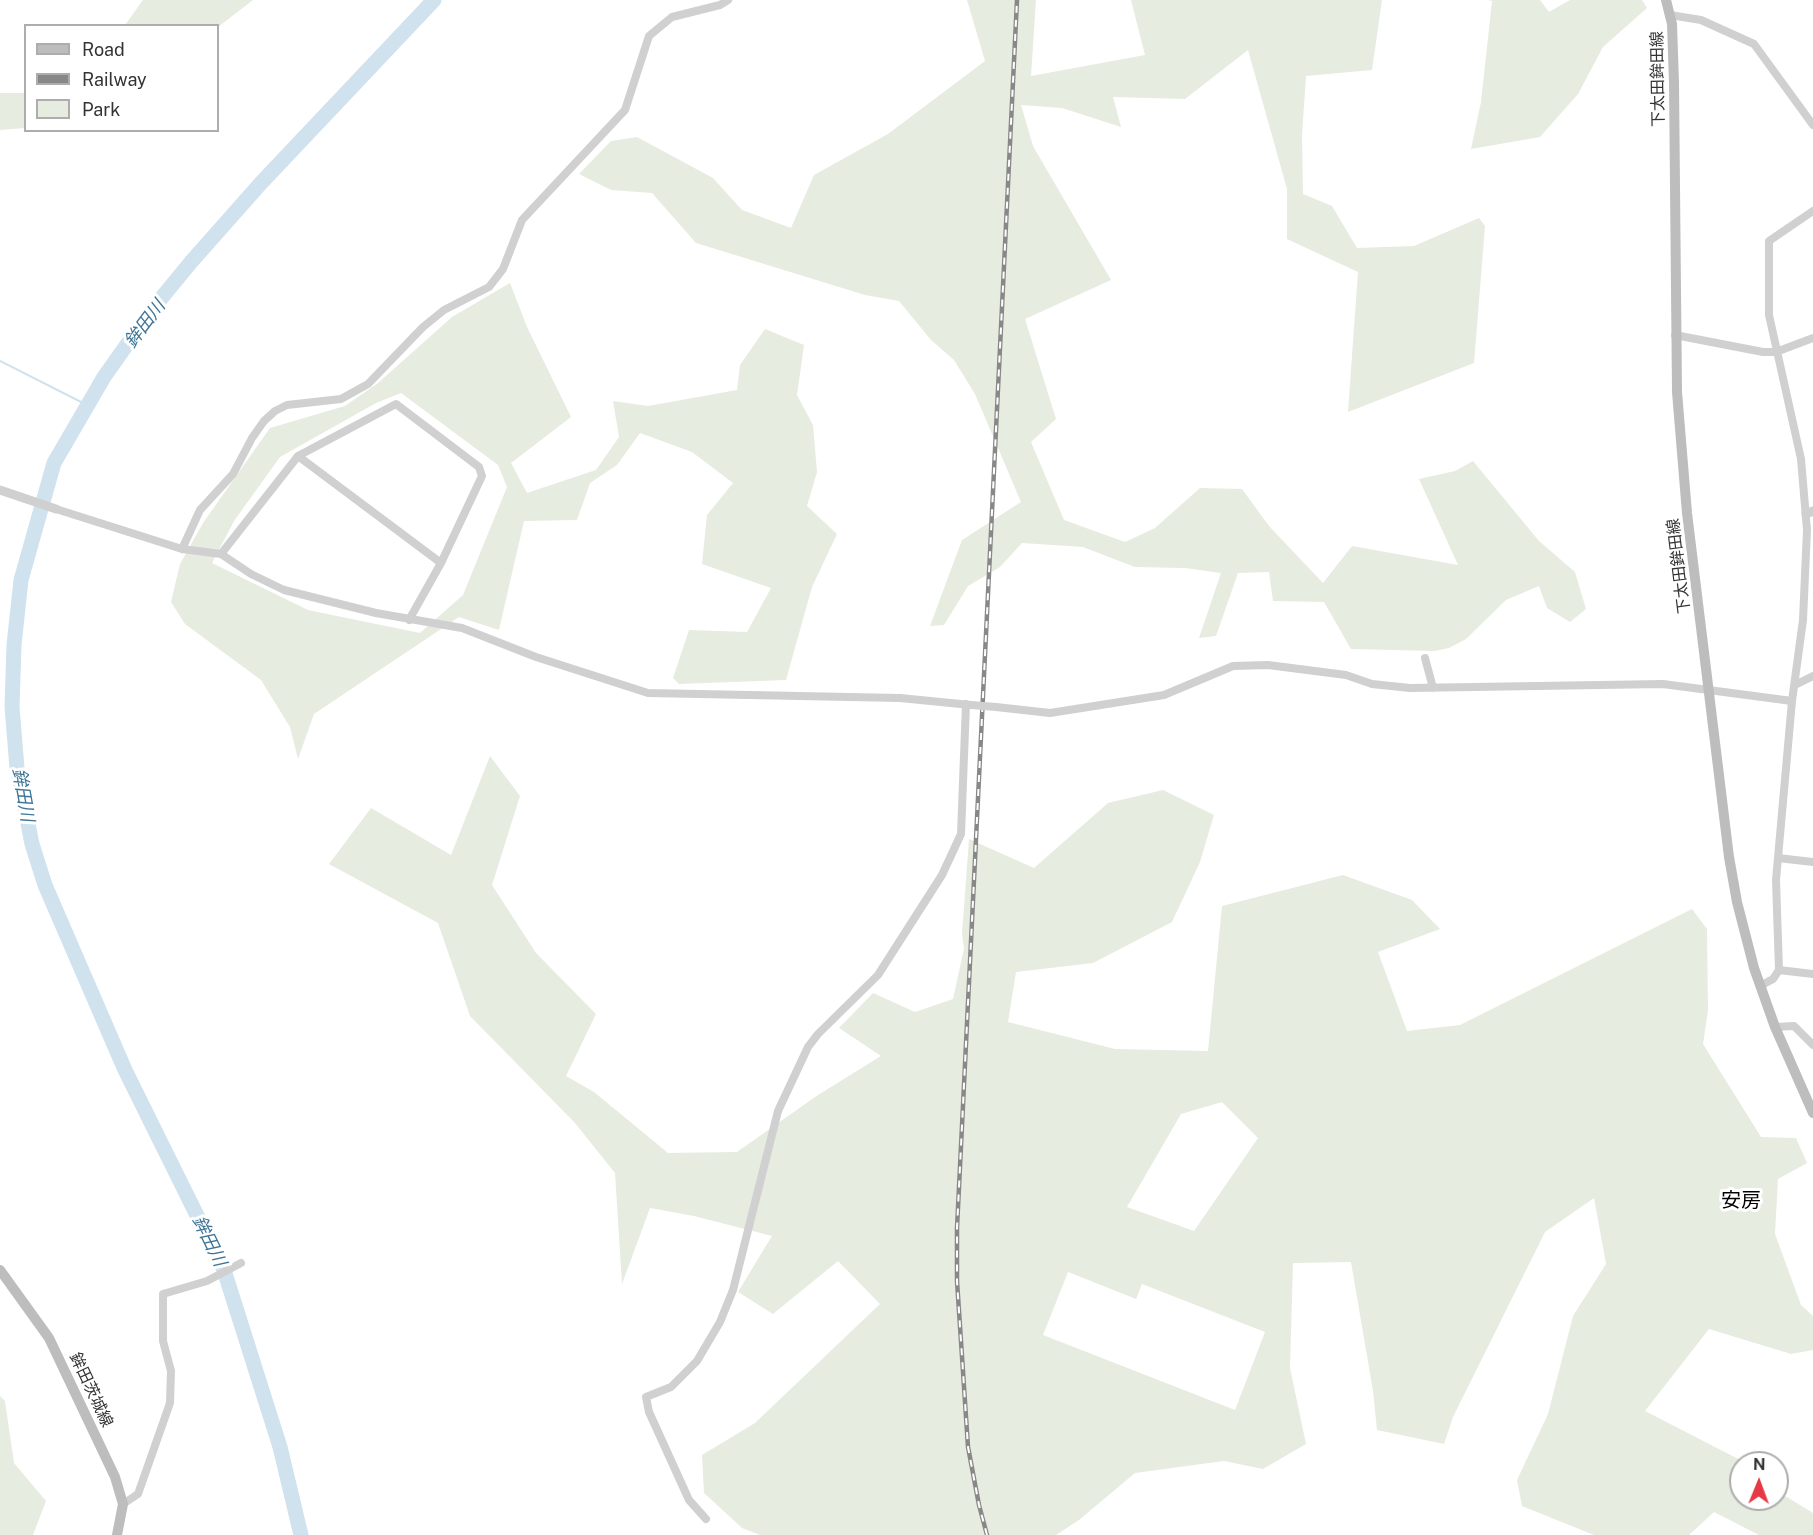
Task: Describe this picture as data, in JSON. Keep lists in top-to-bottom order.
{
  "streets": {
    "main road": ["下太田鉾田線", "鉾田茨城線"]
  },
  "districts": ["安房"],
  "water": ["鉾田川"],
  "legend": ["Road", "Railway", "Park"],
  "north": "top"
}
